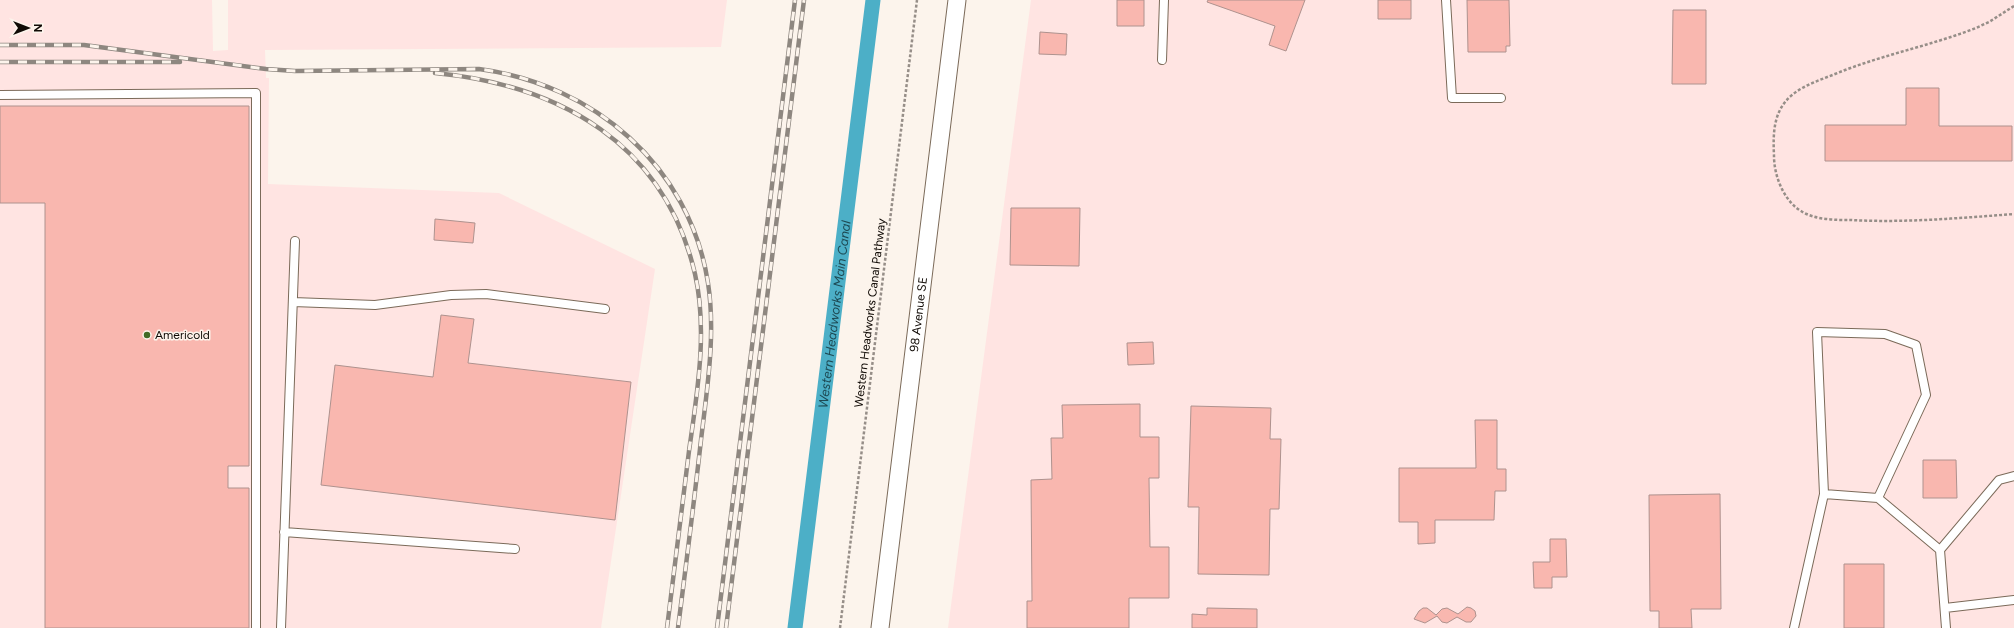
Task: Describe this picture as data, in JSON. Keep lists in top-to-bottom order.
{
  "streets": {
    "street": ["98 Avenue SE"],
    "path": ["Western Headworks Canal Pathway"]
  },
  "water": ["Western Headworks Main Canal"],
  "places": ["Americold"],
  "north": "right"
}
